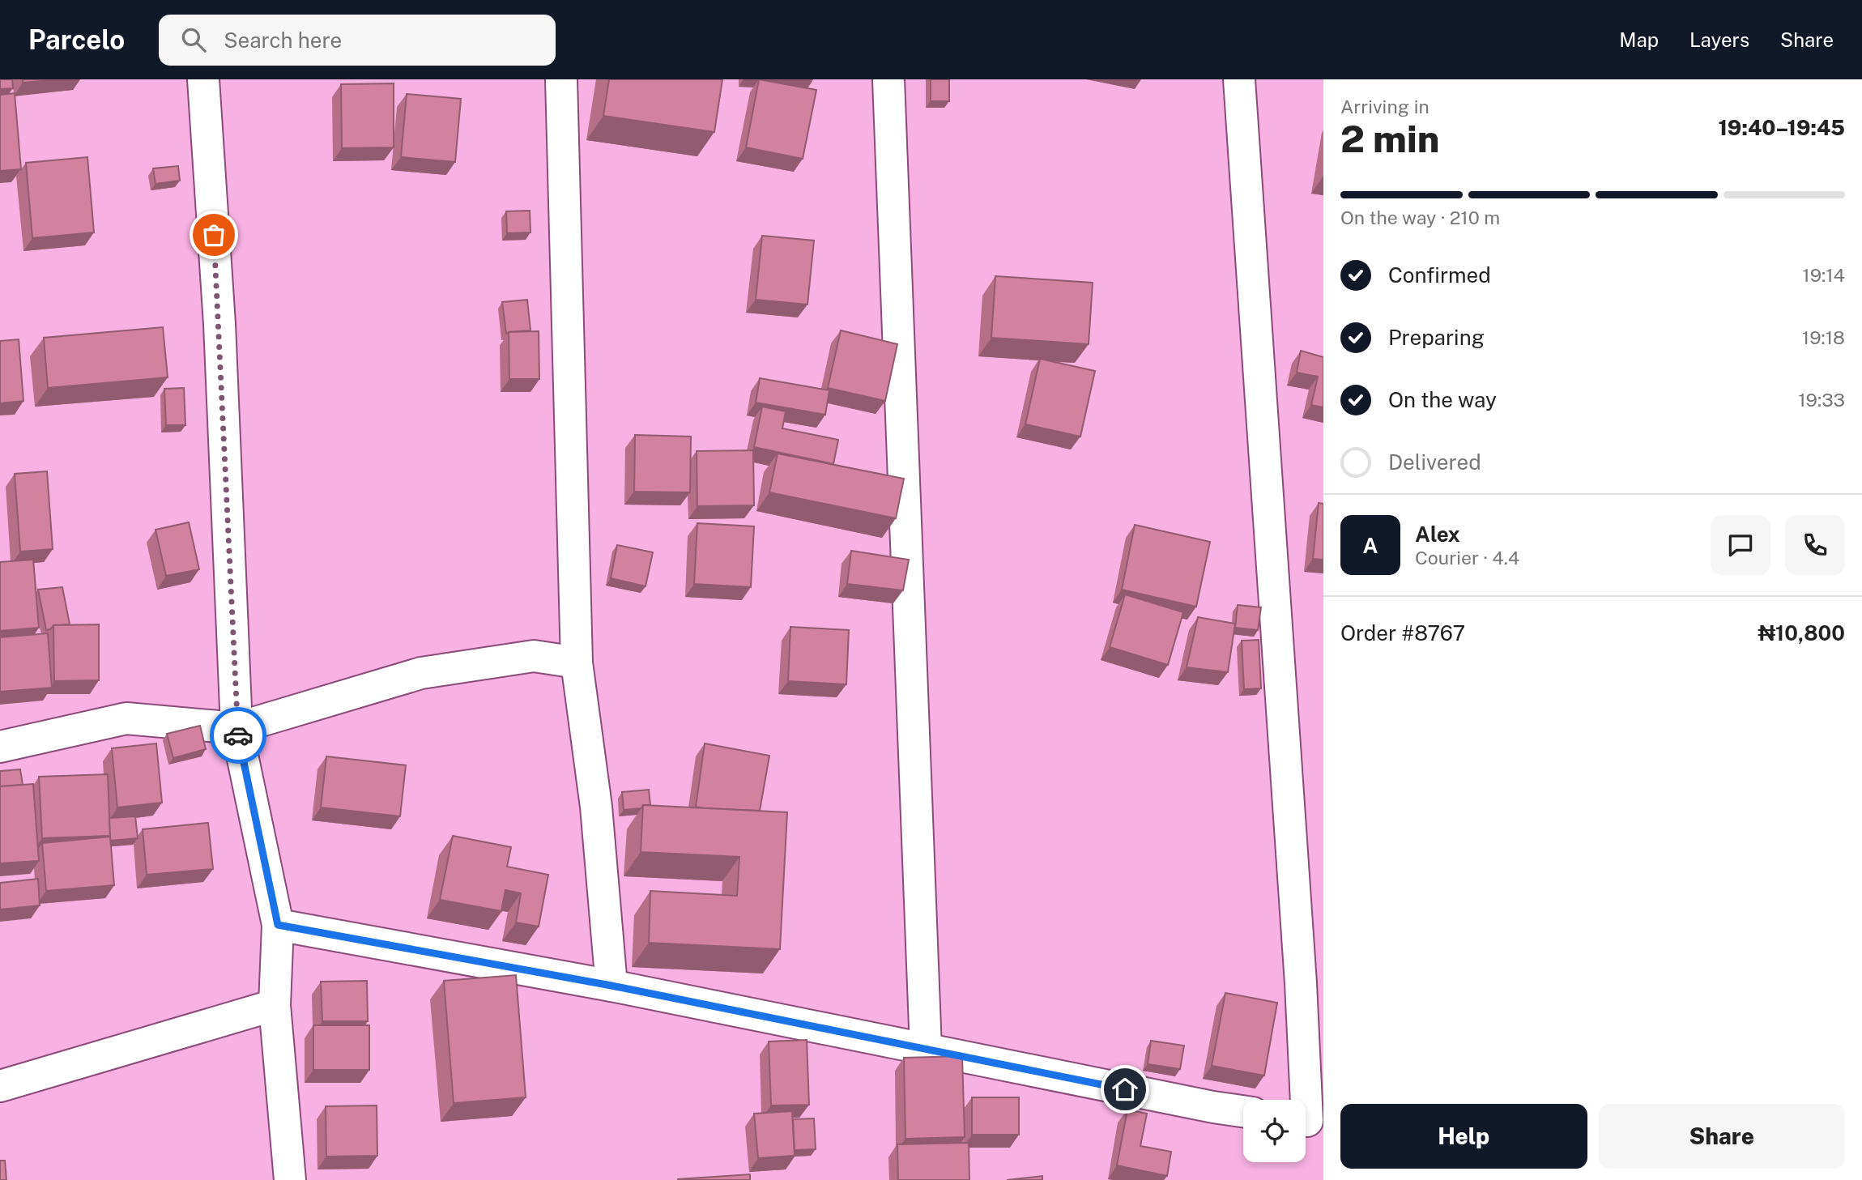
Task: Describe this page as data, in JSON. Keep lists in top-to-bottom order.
{
  "page": {
    "header": "Parcelo",
    "search": "Search here",
    "nav": ["Map", "Layers", "Share"],
    "heading": ["2 min", "Arriving in", "19:40–19:45"],
    "panel": [
      "Alex",
      "Courier · 4.4",
      "Order #8767",
      "₦10,800"
    ],
    "bar": "On the way · 210 m",
    "list": [
      ["Confirmed", "19:14"],
      ["Preparing", "19:18"],
      ["On the way", "19:33"],
      "Delivered"
    ],
    "round": "A",
    "buttons": ["Help", "Share"]
  }
}
